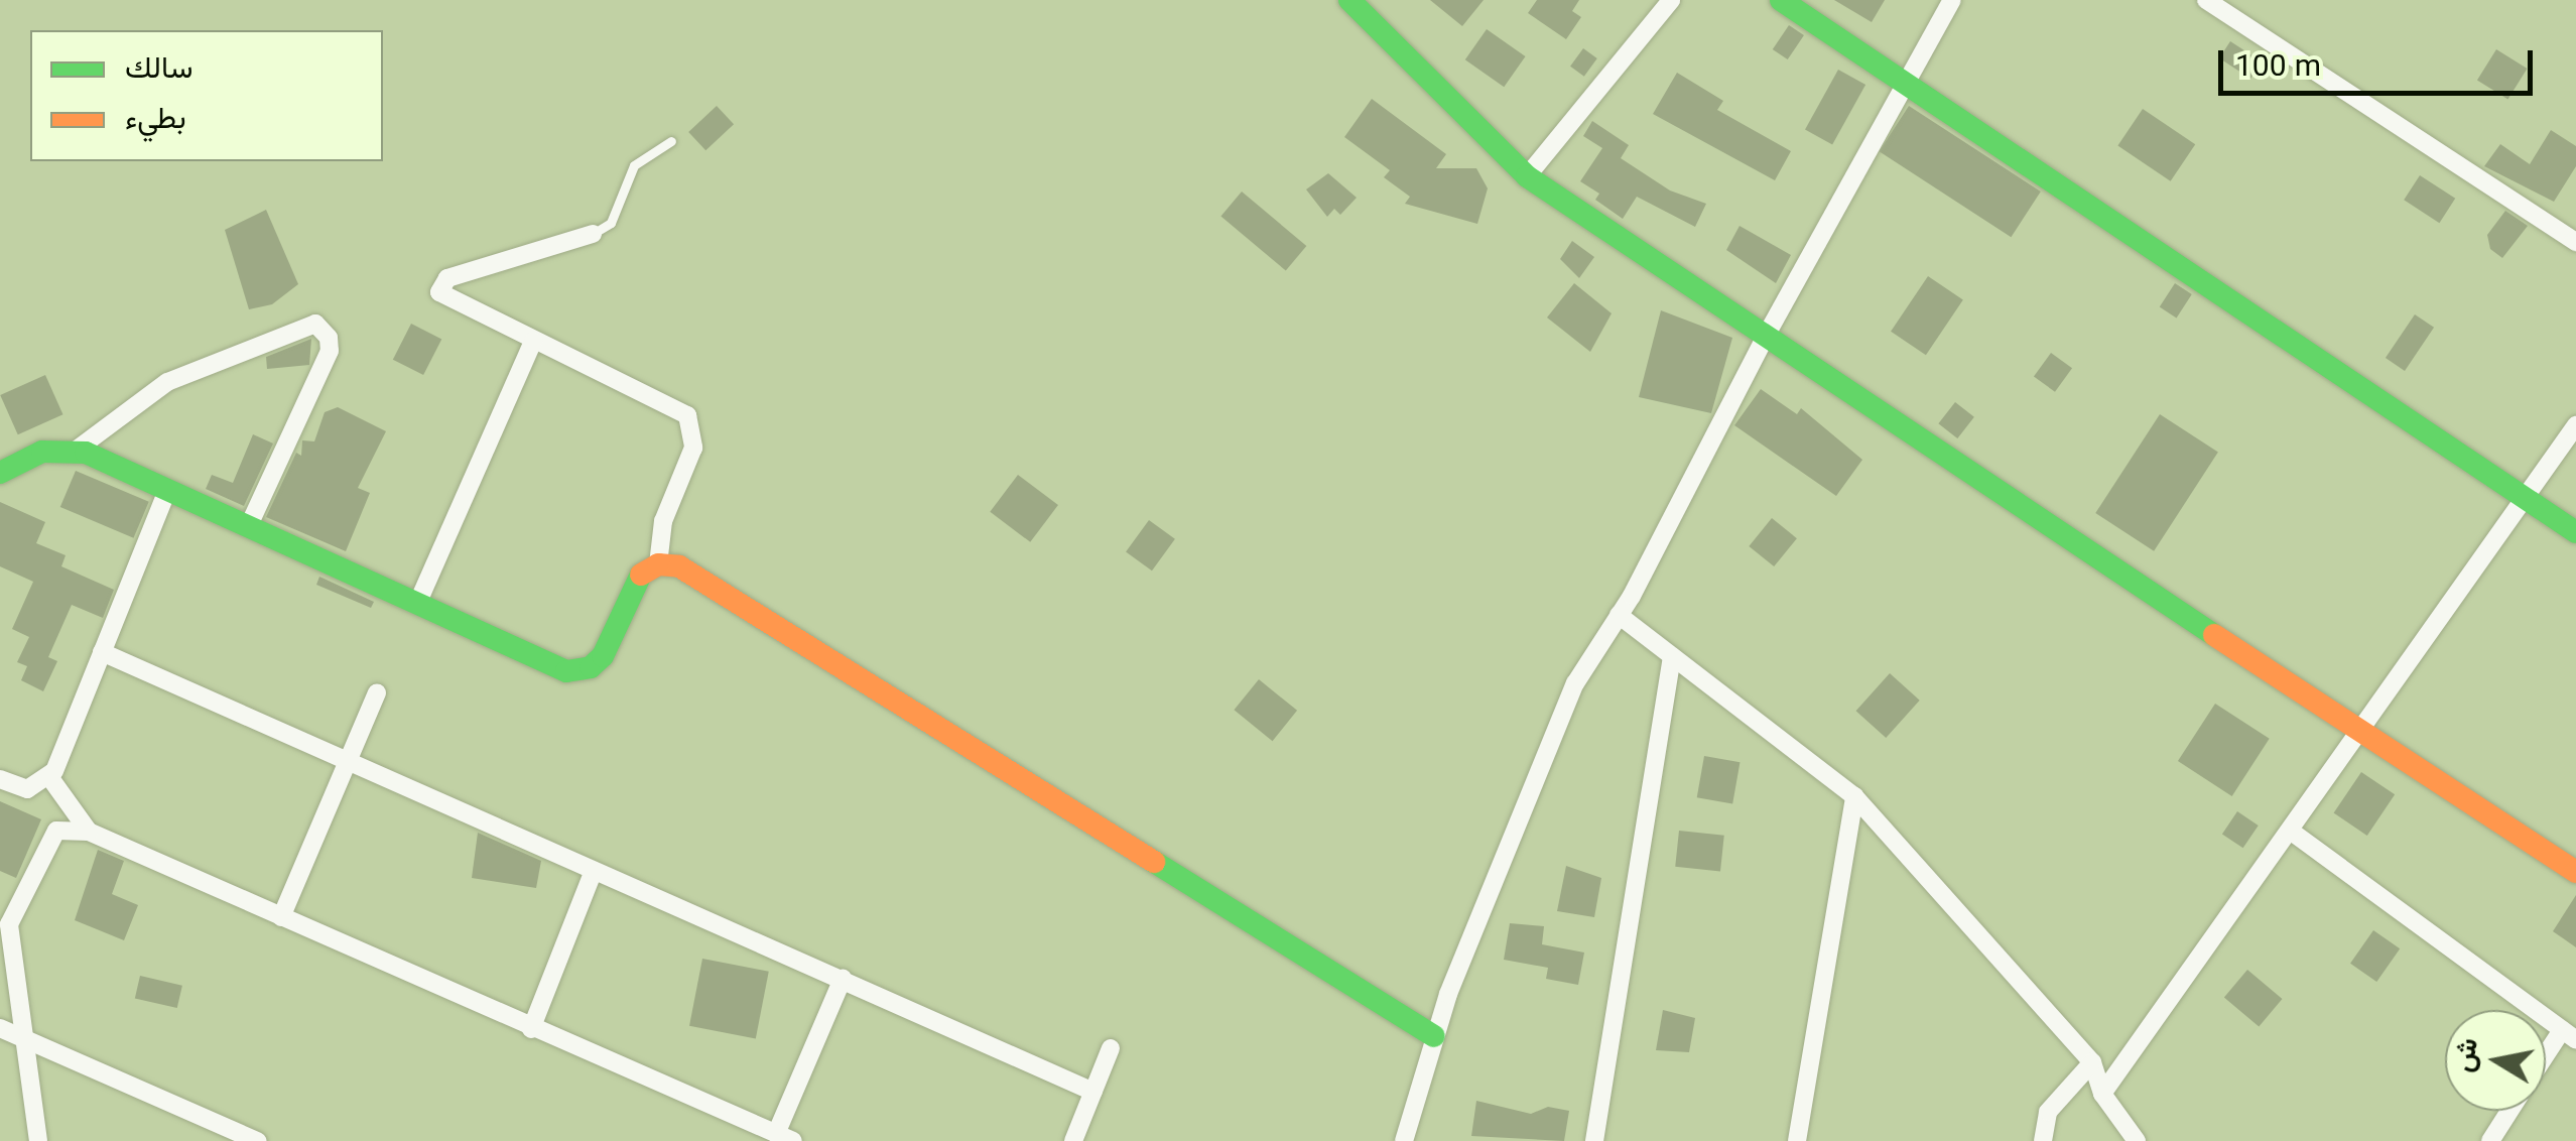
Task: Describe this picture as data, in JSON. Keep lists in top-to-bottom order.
{
  "legend": ["سالك", "بطيء"],
  "scale_bar": "100 m",
  "north": "left"
}
